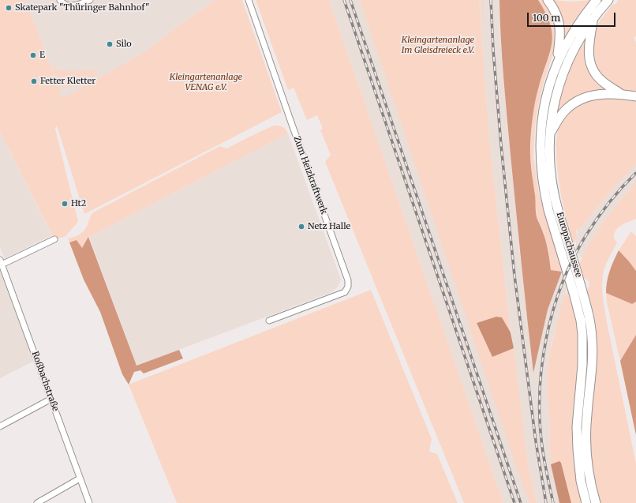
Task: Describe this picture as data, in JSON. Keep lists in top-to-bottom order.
{
  "streets": {
    "main road": ["Europachaussee"],
    "street": ["Zum Heizkraftwerk", "Roßbachstraße"]
  },
  "parks": ["Kleingartenanlage Im Gleisdreieck e.V.", "Kleingartenanlage VENAG e.V."],
  "places": [
    "Skatepark \"Thüringer Bahnhof\"",
    "Silo",
    "E",
    "Fetter Kletter",
    "Ht2",
    "Netz Halle"
  ],
  "scale_bar": "100 m"
}
